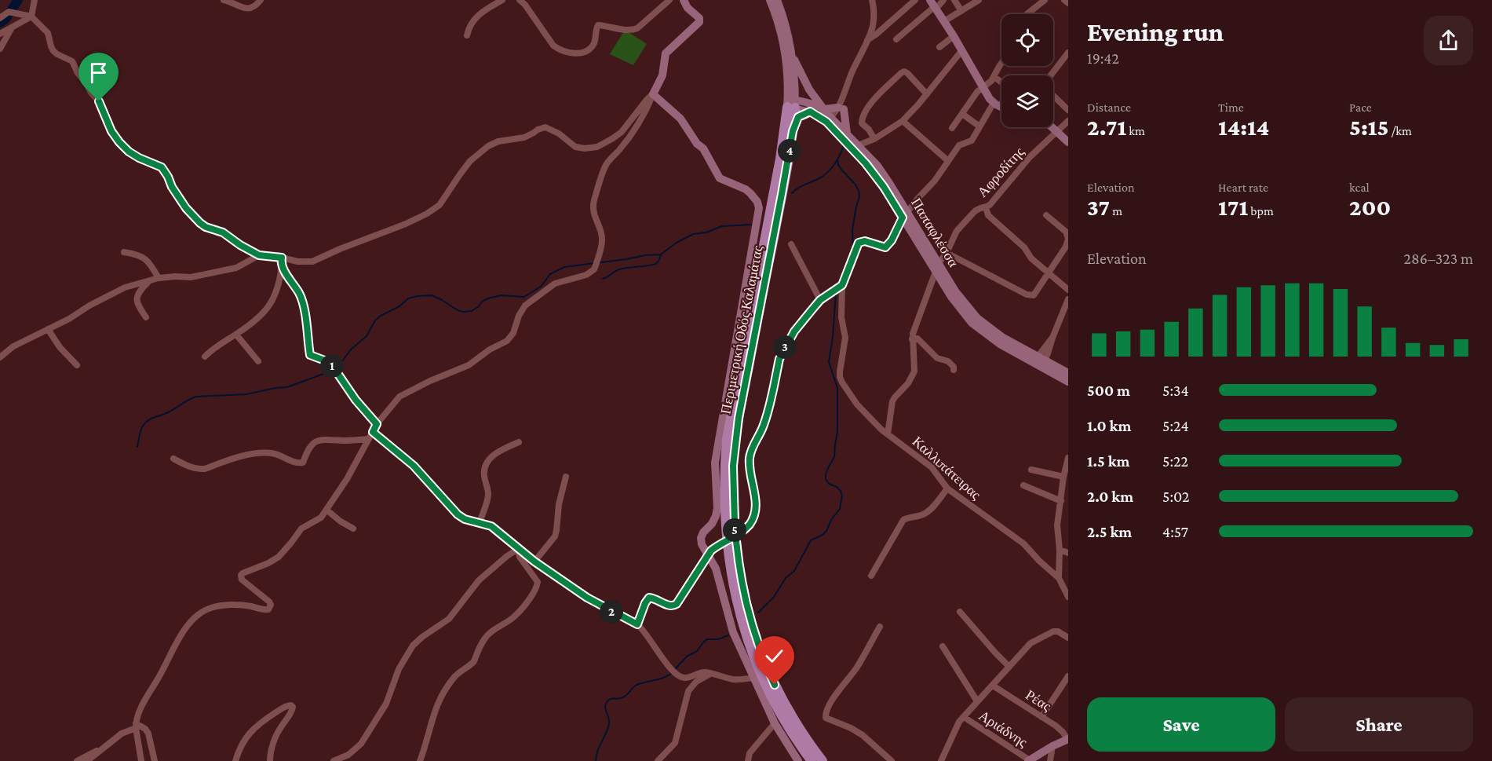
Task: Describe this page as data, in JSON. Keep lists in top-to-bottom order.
{
  "streets": {
    "main road": ["Περιμετρική Οδός Καλαμάτας"],
    "street": [
      "Αφροδίτης",
      "Παπαφλέσσα",
      "Καλλιπάτειρας",
      "Ρέας",
      "Αριάδνης"
    ]
  },
  "crossings": [
    ["Αφροδίτης", "Παπαφλέσσα"],
    ["Παπαφλέσσα", "Περιμετρική Οδός Καλαμάτας"]
  ],
  "page": {
    "heading": ["Evening run", "19:42"],
    "stats": [
      ["Distance", "2.71 km"],
      ["Time", "14:14"],
      ["Pace", "5:15 /km"],
      ["Elevation", "37 m"],
      ["Heart rate", "171 bpm"],
      ["kcal", "200"]
    ],
    "pins": [
      "4",
      "3",
      "1",
      "5",
      "2"
    ],
    "chart": ["Elevation", "286–323 m"],
    "list": [
      {
        "name": "500 m",
        "note": "5:34"
      },
      {
        "name": "1.0 km",
        "note": "5:24"
      },
      {
        "name": "1.5 km",
        "note": "5:22"
      },
      {
        "name": "2.0 km",
        "note": "5:02"
      },
      {
        "name": "2.5 km",
        "note": "4:57"
      }
    ],
    "buttons": ["Save", "Share"]
  }
}
